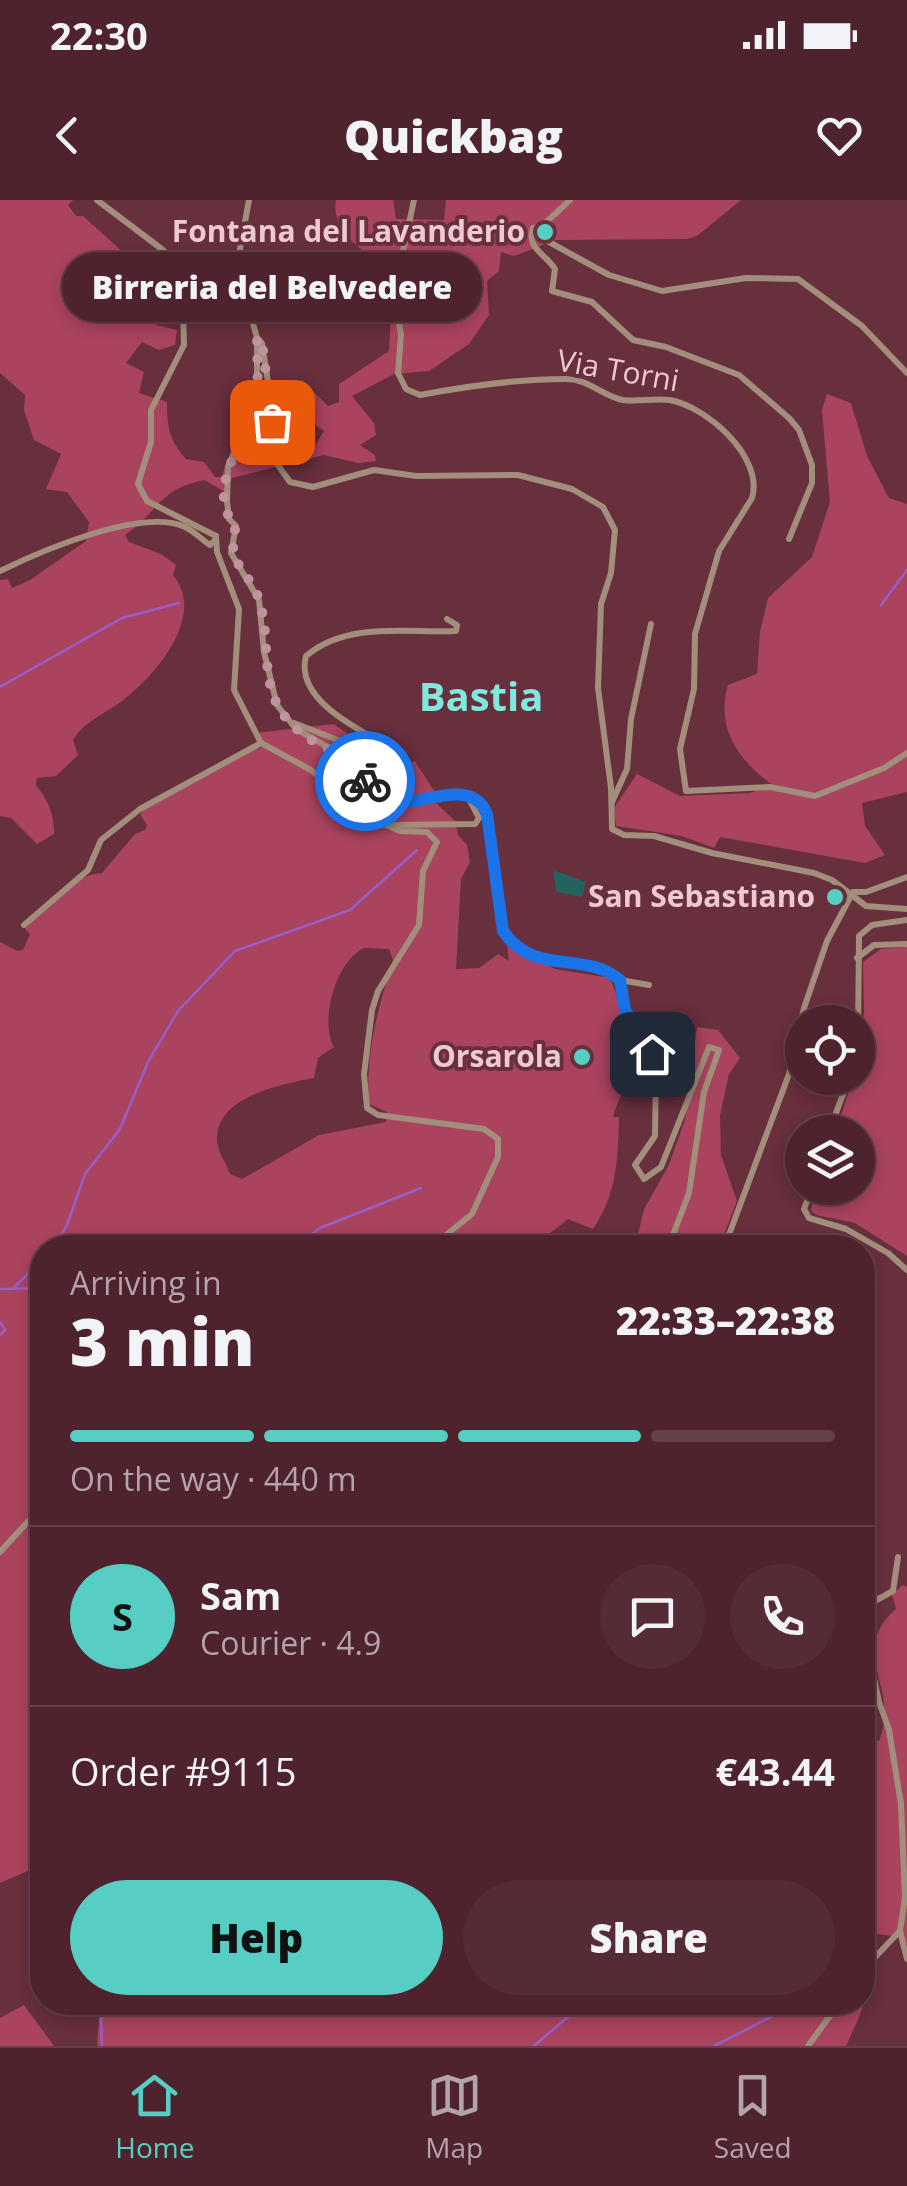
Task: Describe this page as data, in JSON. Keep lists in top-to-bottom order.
{
  "streets": {
    "street": ["Via Torni"]
  },
  "districts": ["Bastia"],
  "places": [
    "Fontana del Lavanderio",
    "Birreria del Belvedere",
    "San Sebastiano",
    "Orsarola"
  ],
  "page": {
    "status": "22:30",
    "header": "Quickbag",
    "bubble": "Birreria del Belvedere",
    "heading": ["3 min", "Arriving in", "22:33–22:38"],
    "panel": [
      "Sam",
      "Courier · 4.9",
      "Order #9115",
      "€43.44"
    ],
    "bar": "On the way · 440 m",
    "round": "S",
    "buttons": ["Help", "Share"],
    "tabs": ["Home", "Map", "Saved"]
  }
}
